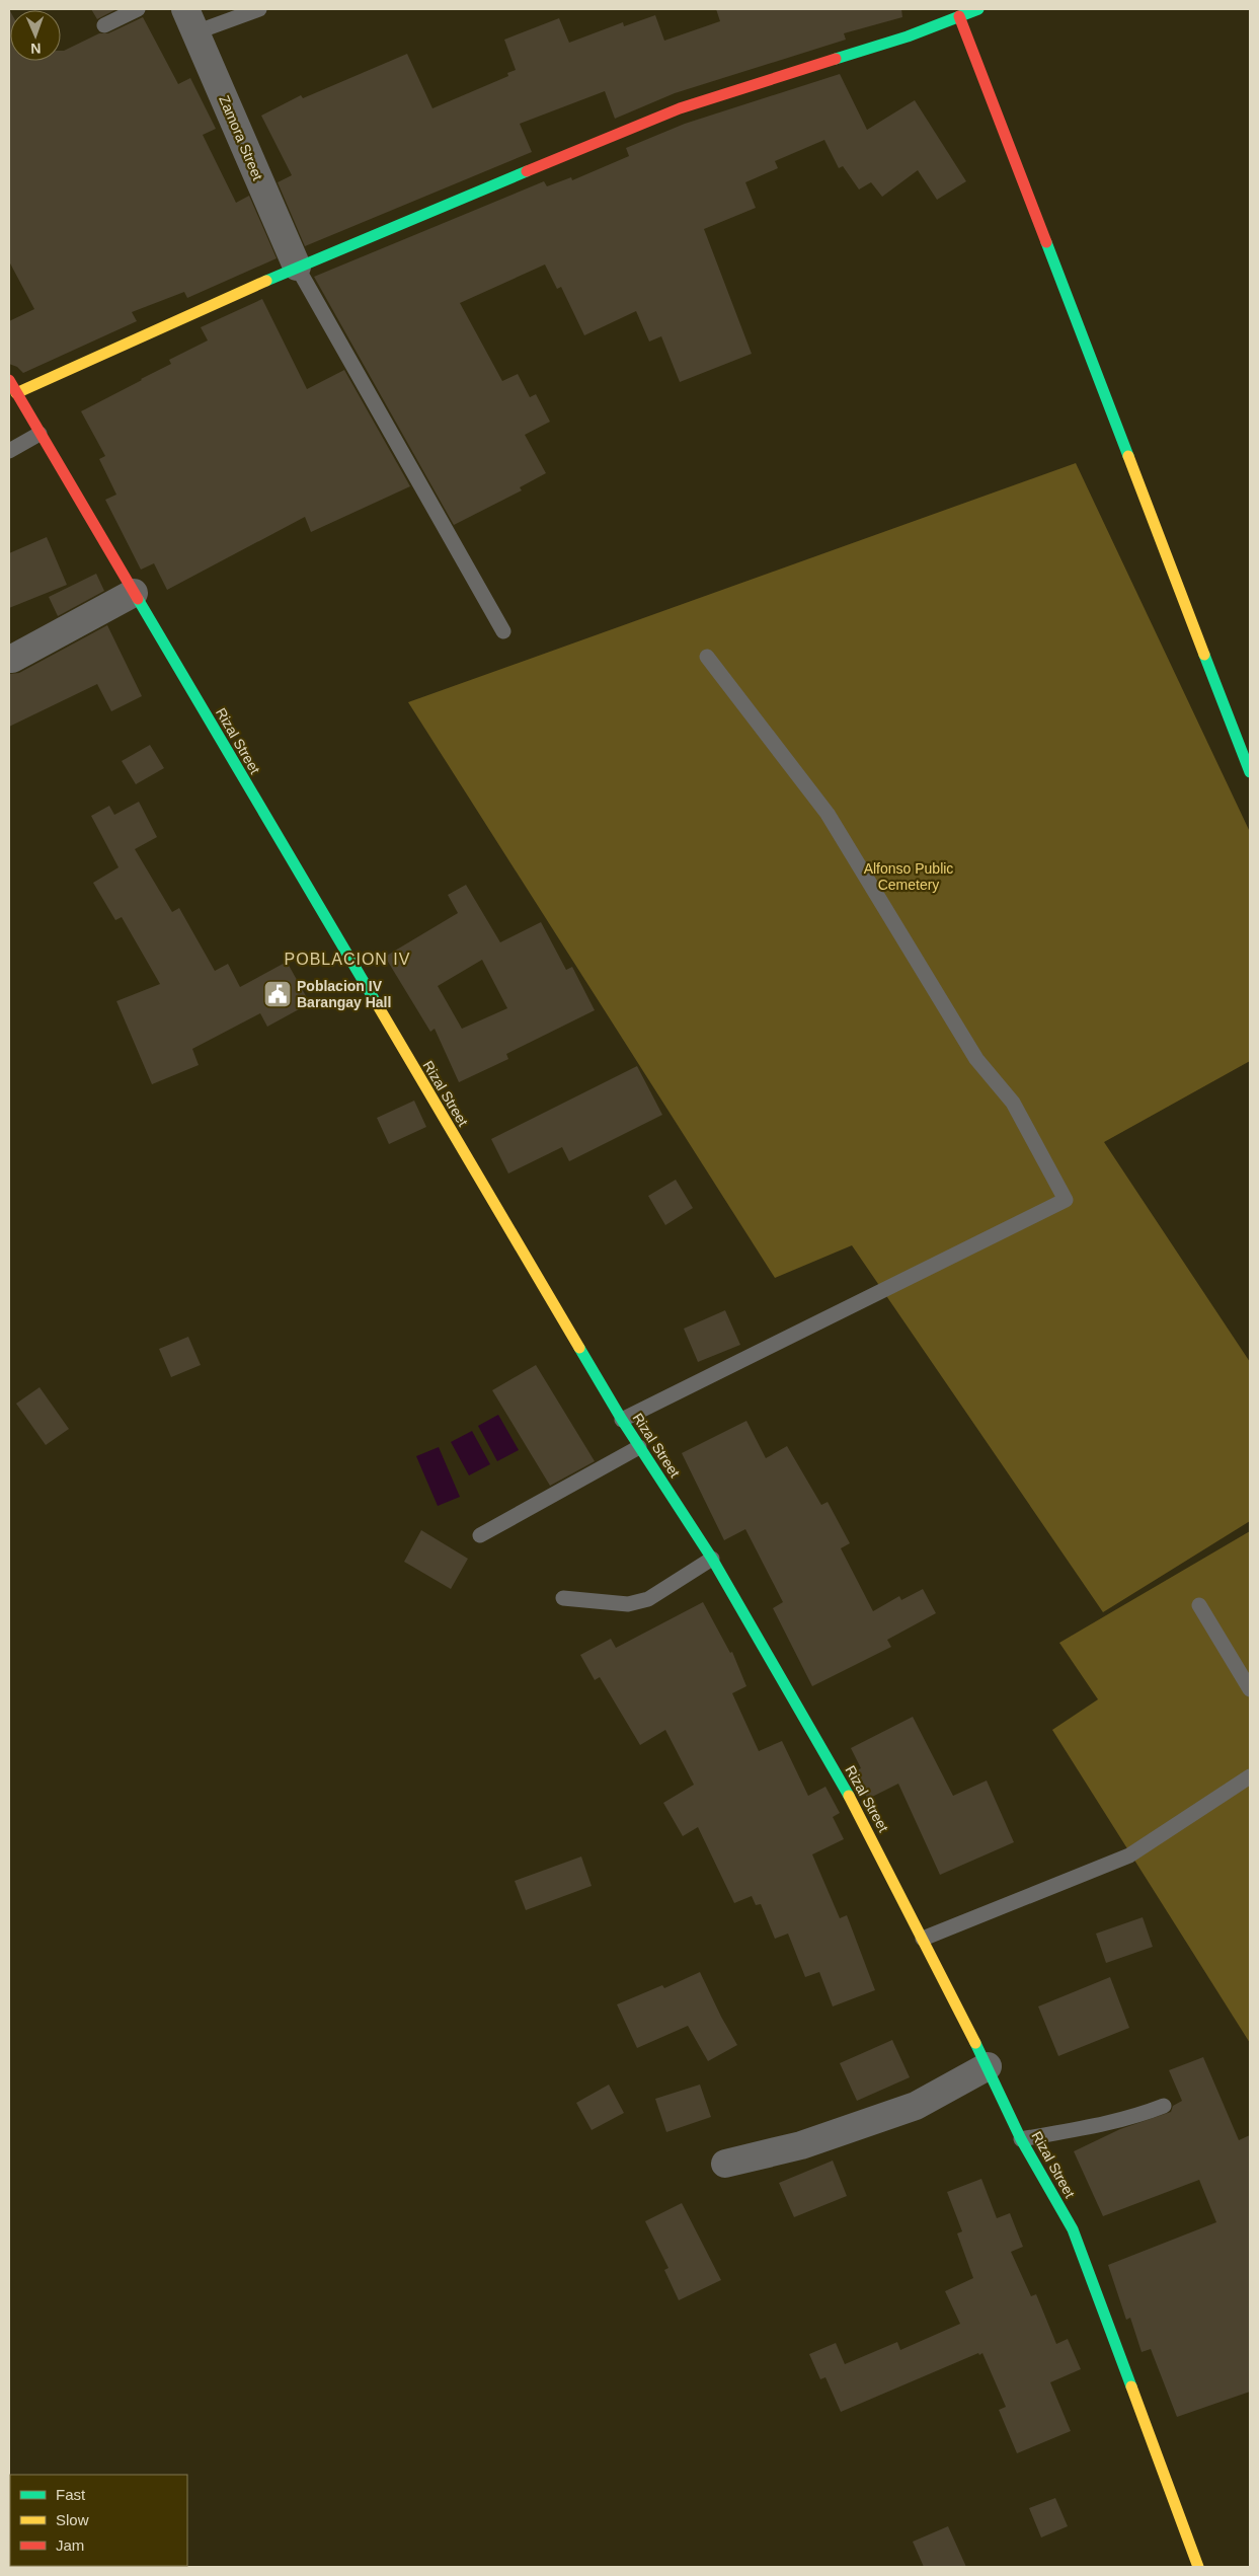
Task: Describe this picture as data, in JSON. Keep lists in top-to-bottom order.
{
  "streets": {
    "street": ["Zamora Street", "Rizal Street"]
  },
  "districts": ["POBLACION IV"],
  "parks": ["Alfonso Public Cemetery"],
  "places": {
    "public building": ["Poblacion IV Barangay Hall"]
  },
  "legend": ["Fast", "Slow", "Jam"],
  "north": "bottom"
}
